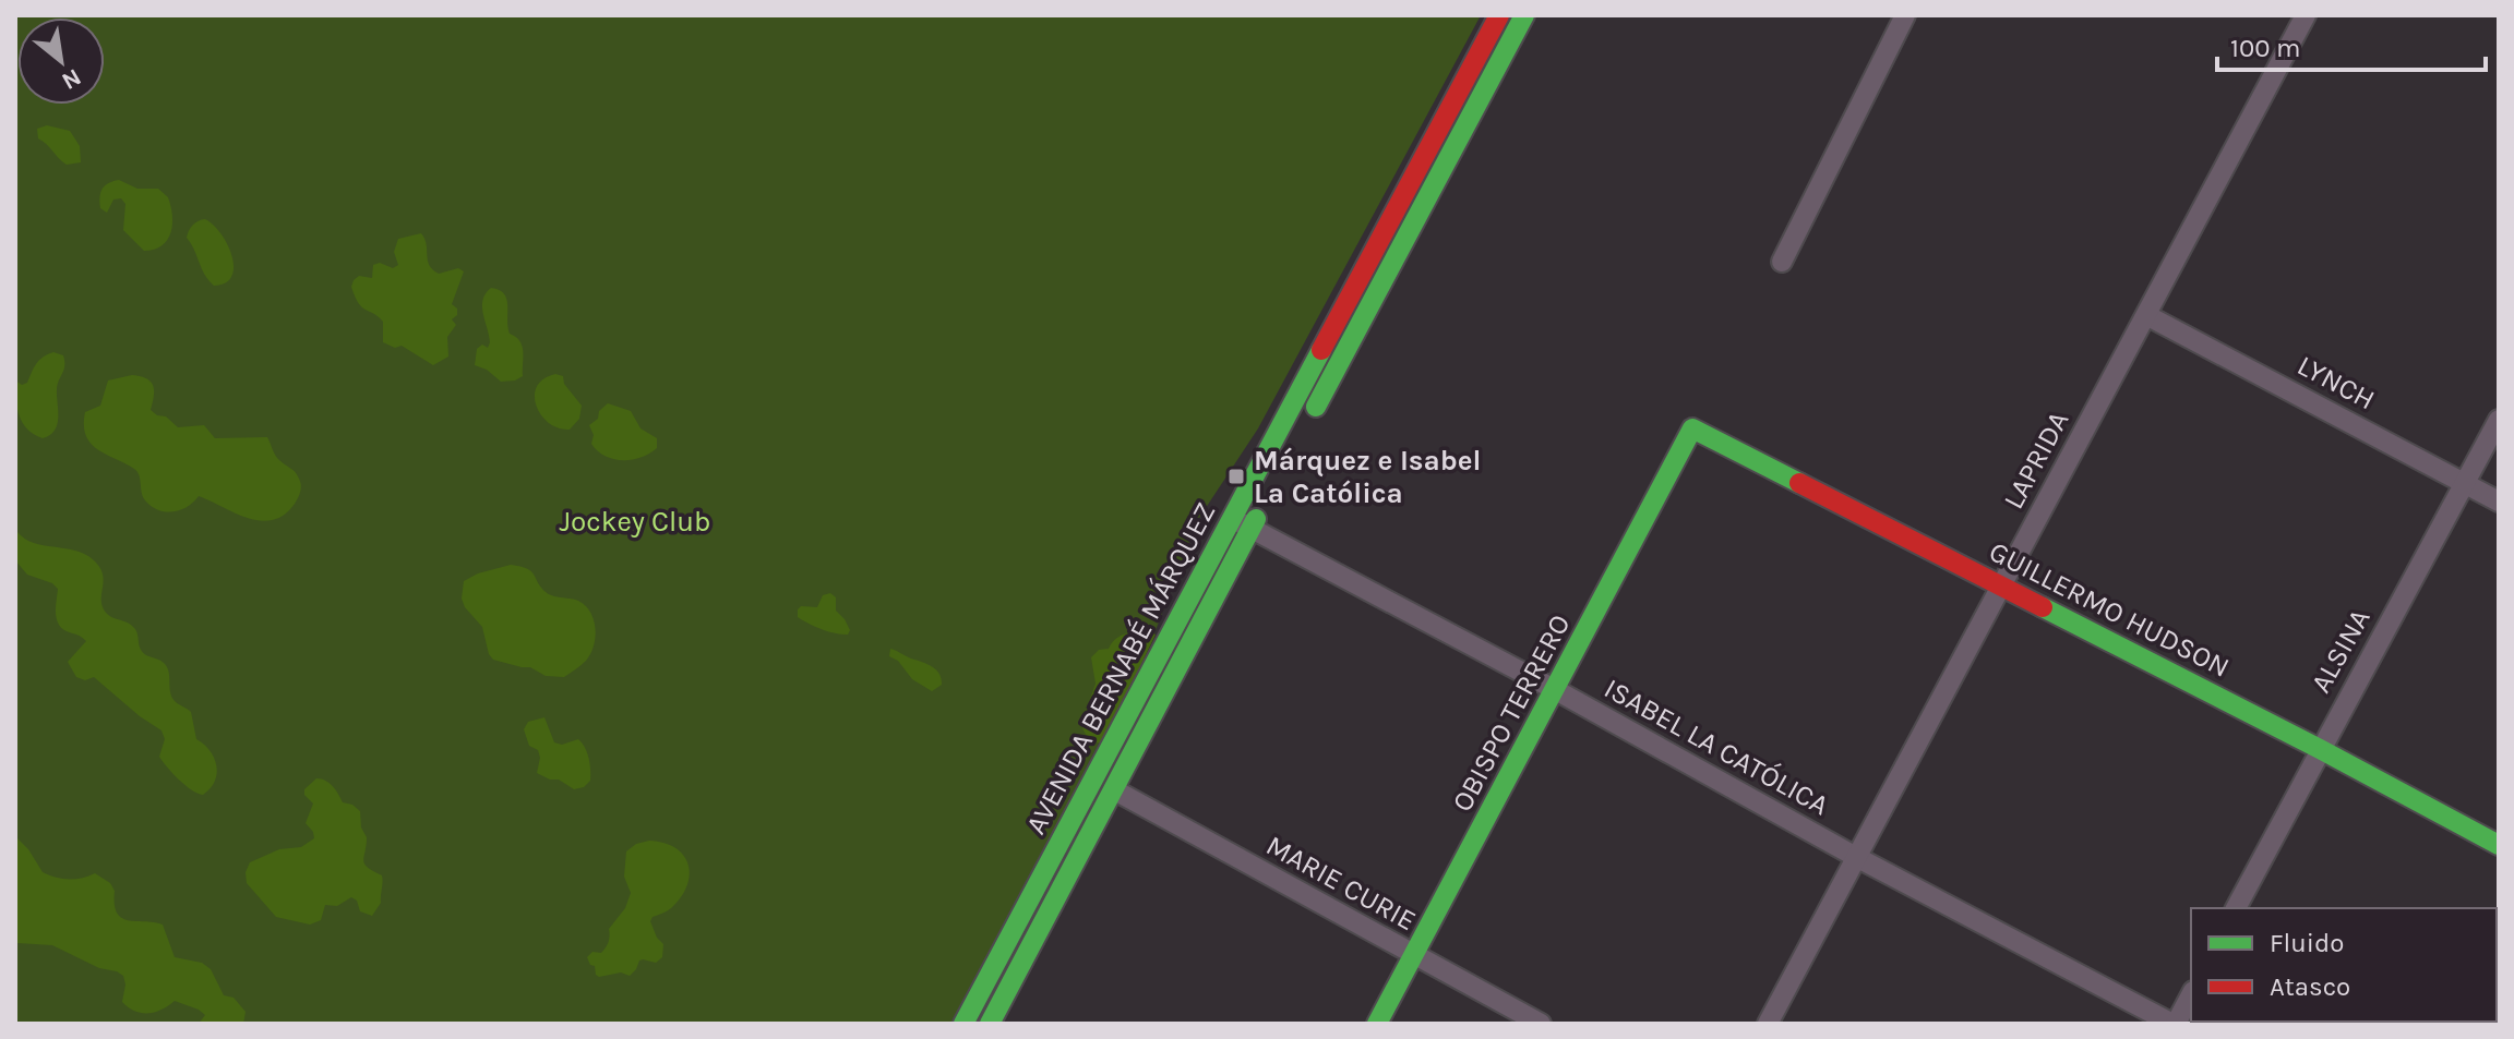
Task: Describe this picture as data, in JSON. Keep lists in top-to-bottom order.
{
  "streets": {
    "main road": ["GUILLERMO HUDSON", "AVENIDA BERNABÉ MÁRQUEZ", "OBISPO TERRERO"],
    "street": [
      "LYNCH",
      "LAPRIDA",
      "ALSINA",
      "ISABEL LA CATÓLICA",
      "MARIE CURIE"
    ]
  },
  "crossings": [
    ["LYNCH", "LAPRIDA"],
    ["LYNCH", "ALSINA"],
    ["LAPRIDA", "GUILLERMO HUDSON"],
    ["LAPRIDA", "ISABEL LA CATÓLICA"],
    ["GUILLERMO HUDSON", "ALSINA"],
    ["GUILLERMO HUDSON", "OBISPO TERRERO"],
    ["AVENIDA BERNABÉ MÁRQUEZ", "ISABEL LA CATÓLICA"],
    ["AVENIDA BERNABÉ MÁRQUEZ", "MARIE CURIE"],
    ["OBISPO TERRERO", "ISABEL LA CATÓLICA"],
    ["OBISPO TERRERO", "MARIE CURIE"]
  ],
  "parks": ["Jockey Club"],
  "places": {
    "transit": ["Márquez e Isabel La Católica"]
  },
  "legend": ["Fluido", "Atasco"],
  "scale_bar": "100 m",
  "north": "bottom right"
}
